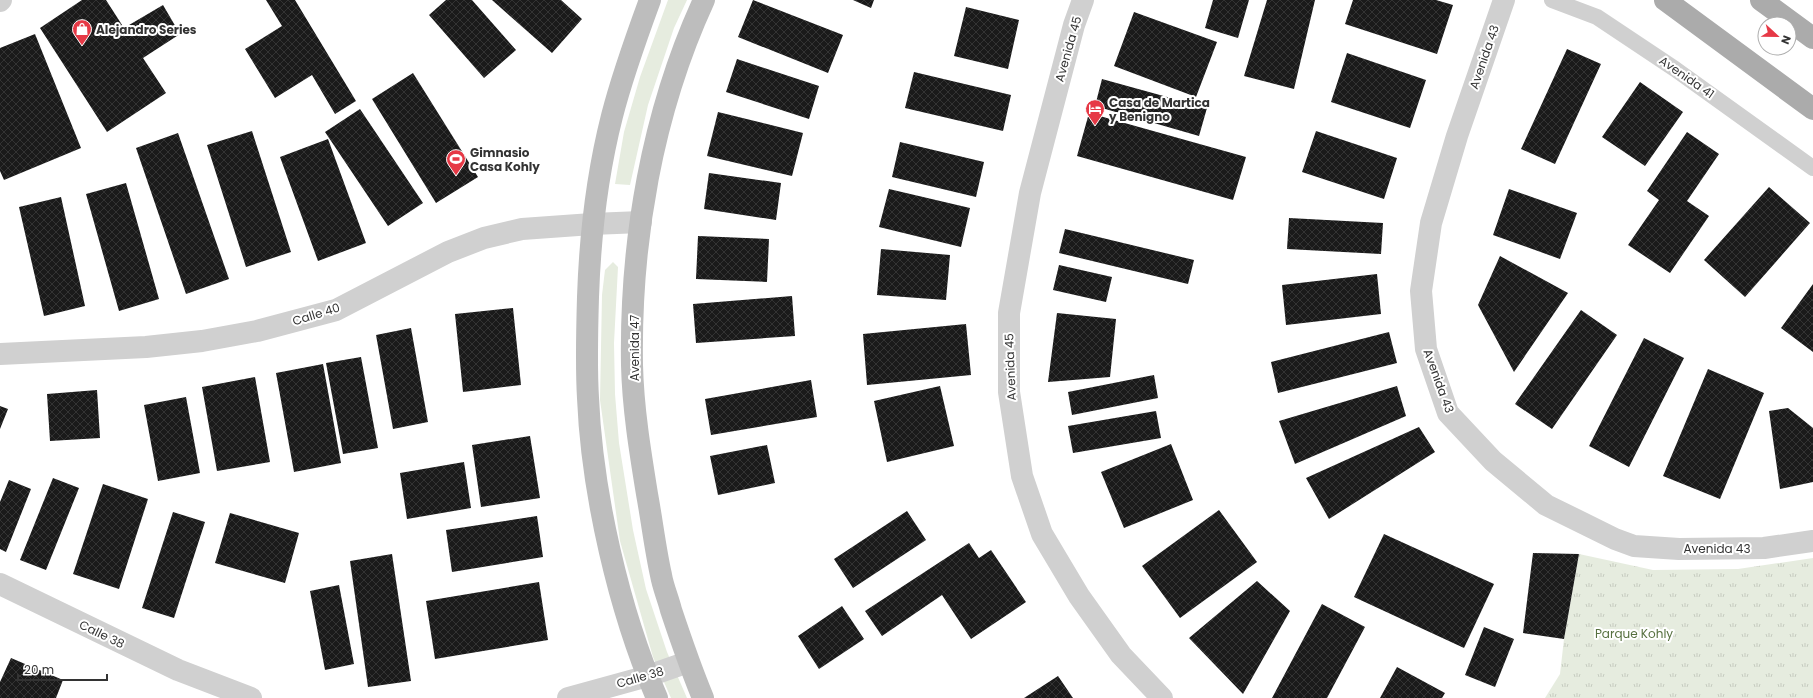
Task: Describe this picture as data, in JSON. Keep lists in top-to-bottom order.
{
  "streets": {
    "main road": ["Avenida 47"],
    "street": [
      "Avenida 45",
      "Avenida 43",
      "Calle 40",
      "Calle 38"
    ],
    "lane": ["Avenida 41"]
  },
  "crossings": [
    ["Calle 40", "Avenida 47"],
    ["Avenida 47", "Calle 38"]
  ],
  "parks": ["Parque Kohly"],
  "places": {
    "shop": ["Alejandro Series"],
    "hotel": ["Casa de Martica y Benigno"],
    "sports": ["Gimnasio Casa Kohly"]
  },
  "scale_bar": "20 m",
  "north": "right"
}
